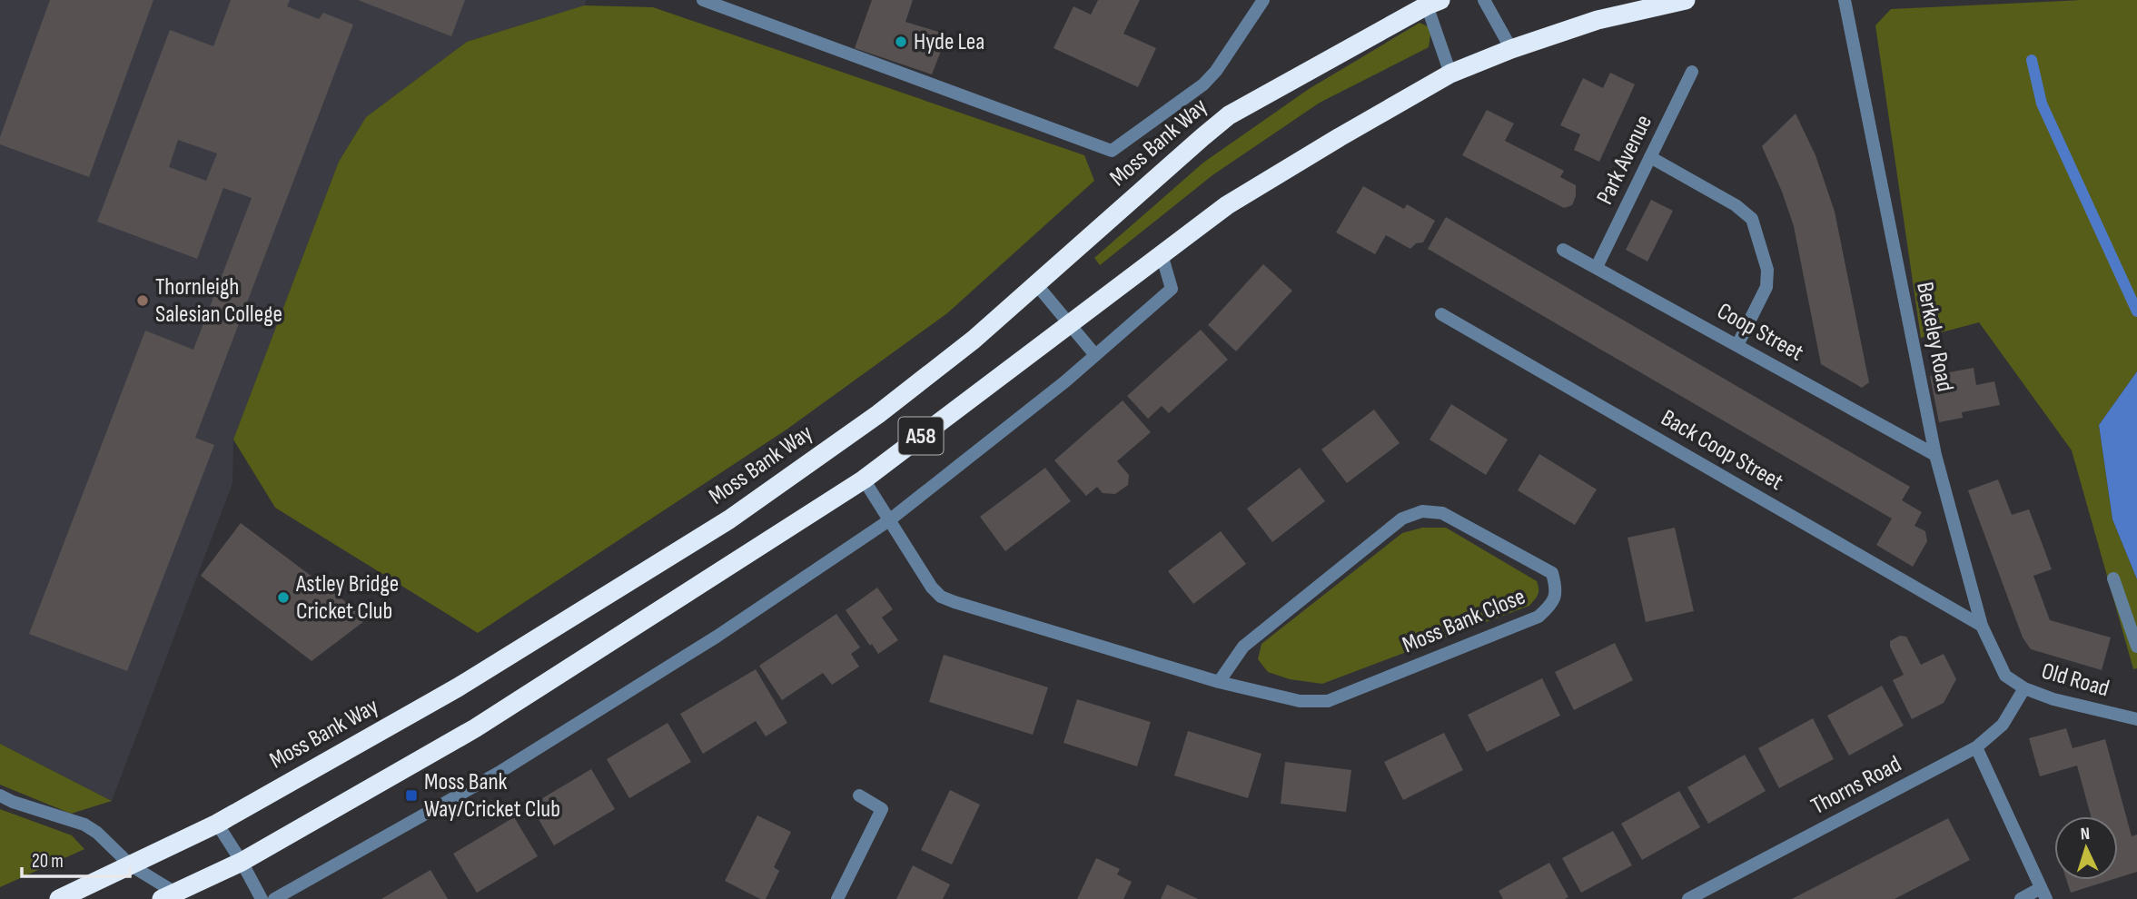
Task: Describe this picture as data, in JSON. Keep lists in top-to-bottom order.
{
  "streets": {
    "highway": ["Moss Bank Way", "A58"],
    "street": [
      "Park Avenue",
      "Coop Street",
      "Berkeley Road",
      "Back Coop Street",
      "Moss Bank Close",
      "Old Road",
      "Thorns Road"
    ]
  },
  "crossings": [
    ["Park Avenue", "Coop Street"],
    ["Coop Street", "Berkeley Road"],
    ["Berkeley Road", "Back Coop Street"],
    ["Berkeley Road", "Old Road"],
    ["A58", "Moss Bank Close"],
    ["Old Road", "Thorns Road"]
  ],
  "places": {
    "other": ["Hyde Lea", "Thornleigh Salesian College", "Astley Bridge Cricket Club"],
    "transit": ["Moss Bank Way/Cricket Club"]
  },
  "scale_bar": "20 m",
  "north": "top"
}
